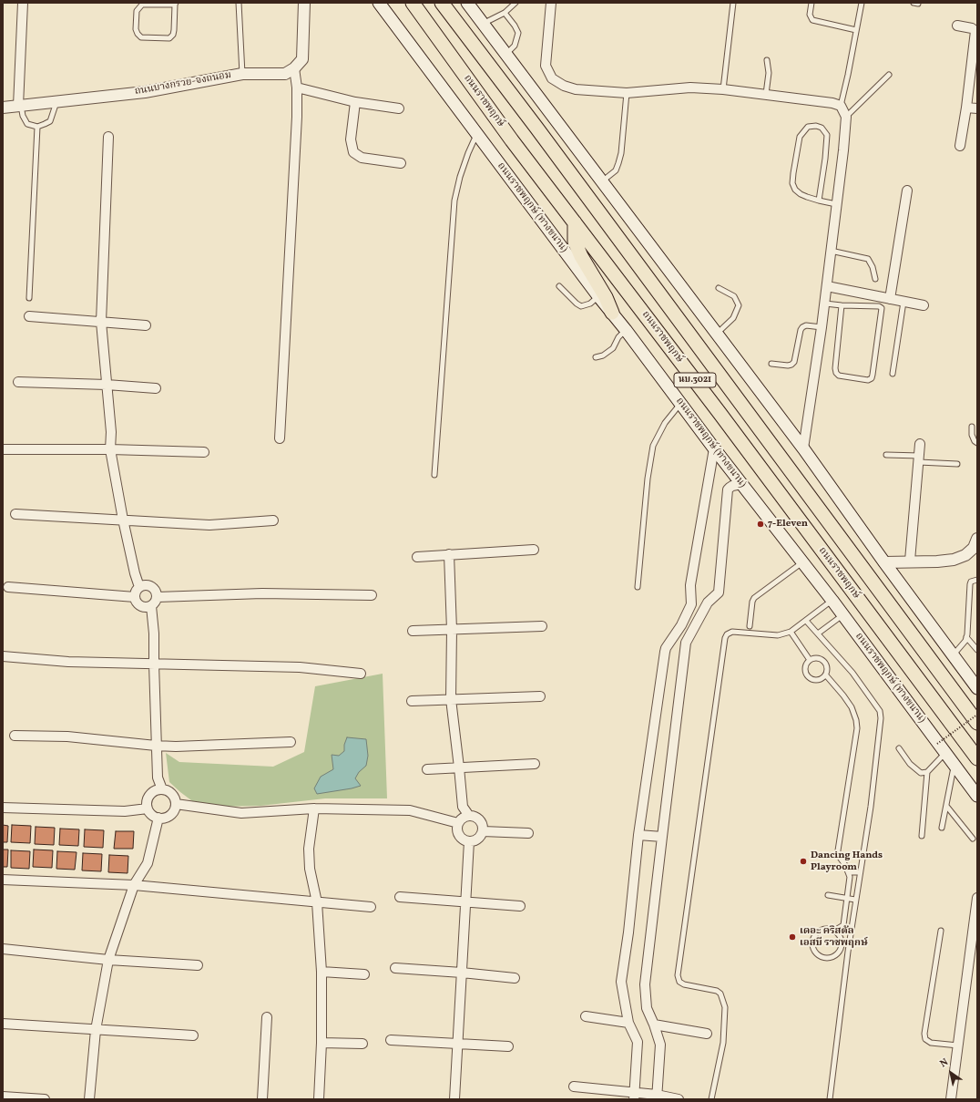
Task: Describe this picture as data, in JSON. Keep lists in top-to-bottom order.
{
  "streets": {
    "main road": ["ถนนราชพฤกษ์", "ถนนราชพฤกษ์ (ทางขนาน)", "นบ.3021"],
    "street": ["ถนนบางกรวย-จงถนอม"]
  },
  "places": ["7-Eleven", "Dancing Hands Playroom", "เดอะ คริสตัล เอสบี ราชพฤกษ์"],
  "north": "top left"
}
